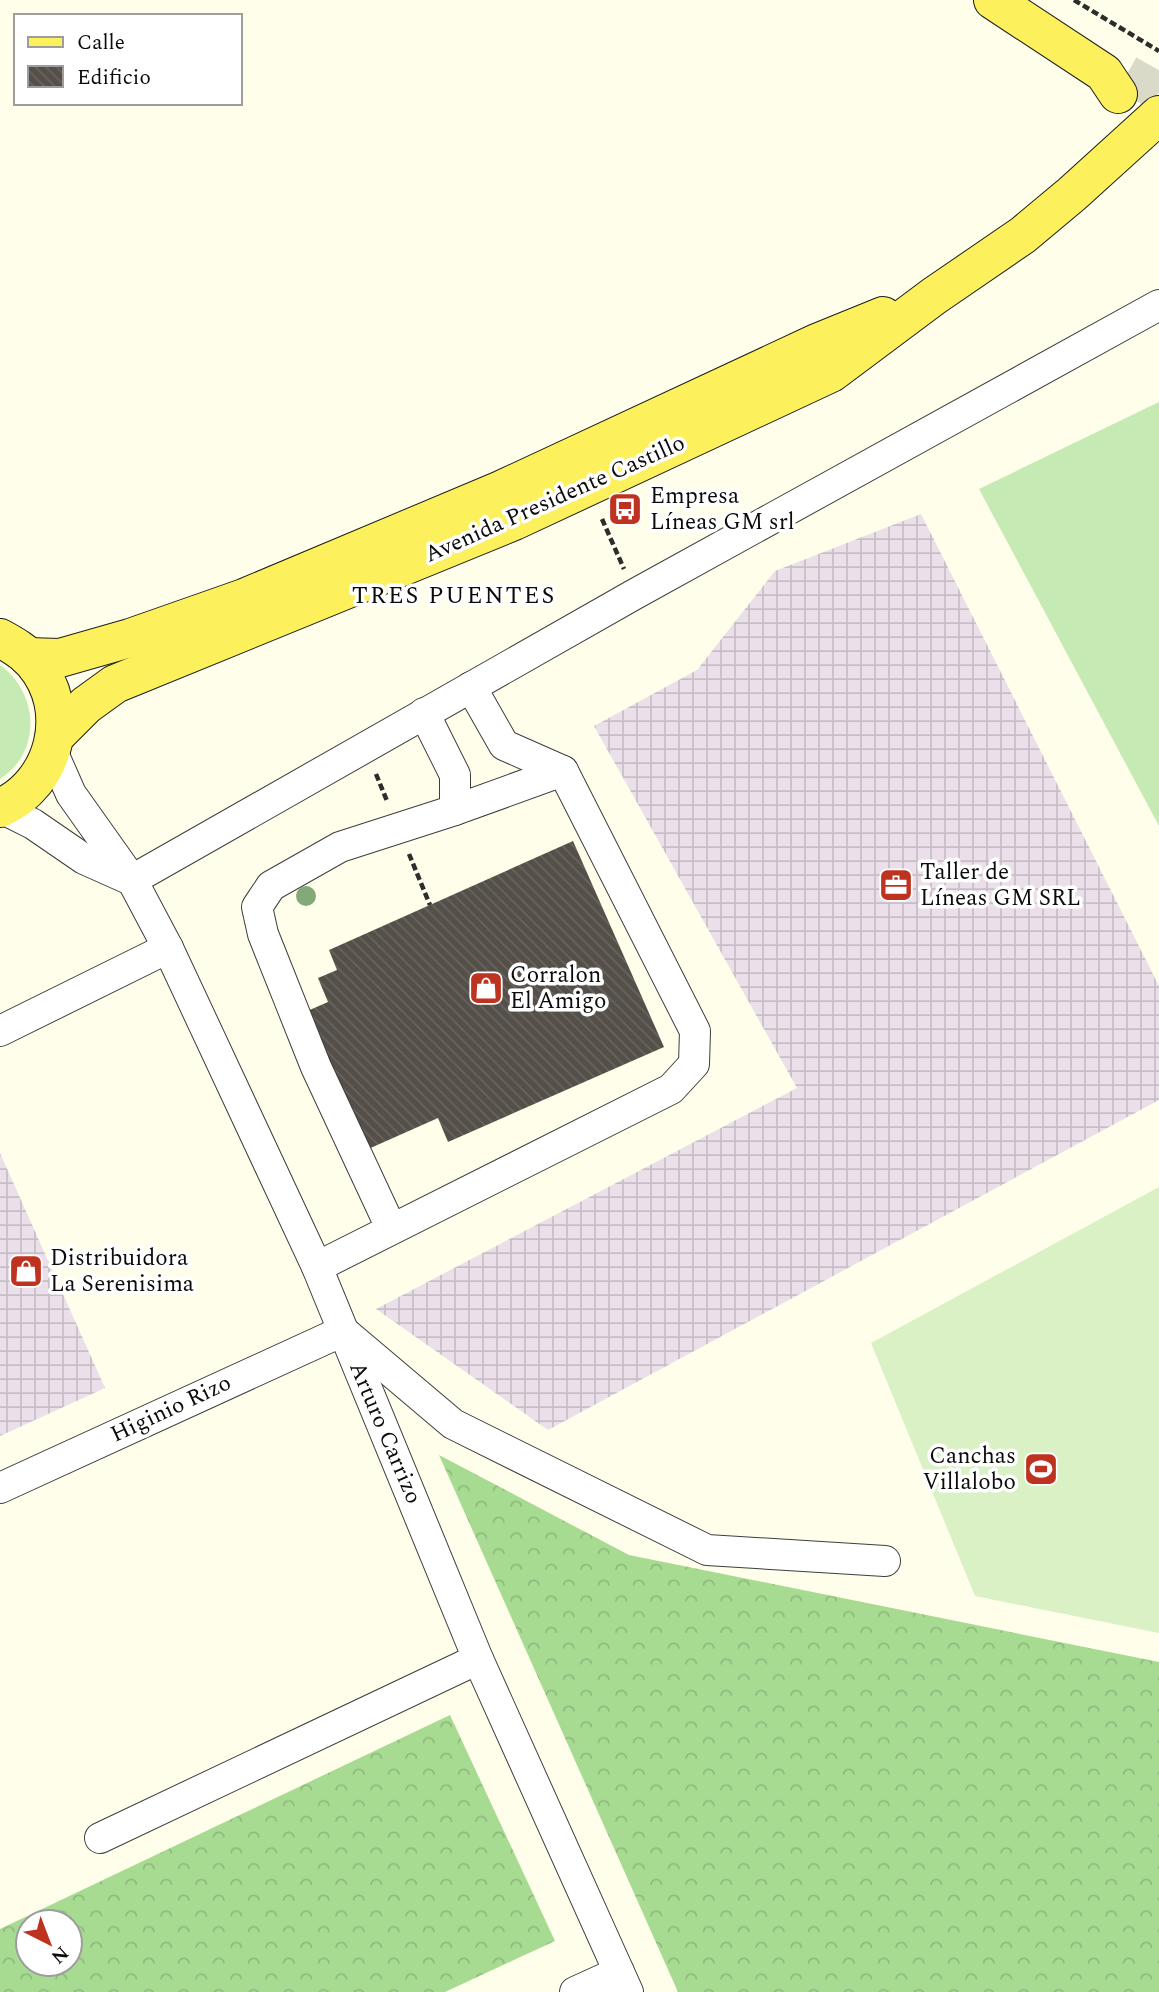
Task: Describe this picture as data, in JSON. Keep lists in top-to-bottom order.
{
  "streets": {
    "main road": ["Avenida Presidente Castillo"],
    "street": ["Higinio Rizo", "Arturo Carrizo"]
  },
  "crossings": [
    ["Avenida Presidente Castillo", "Arturo Carrizo"],
    ["Higinio Rizo", "Arturo Carrizo"]
  ],
  "districts": ["TRES PUENTES"],
  "places": {
    "bus stop": ["Empresa Líneas GM srl"],
    "office": ["Taller de Líneas GM SRL"],
    "shop": ["Corralon El Amigo", "Distribuidora La Serenisima"],
    "sports": ["Canchas Villalobo"]
  },
  "legend": ["Calle", "Edificio"],
  "north": "bottom right"
}
